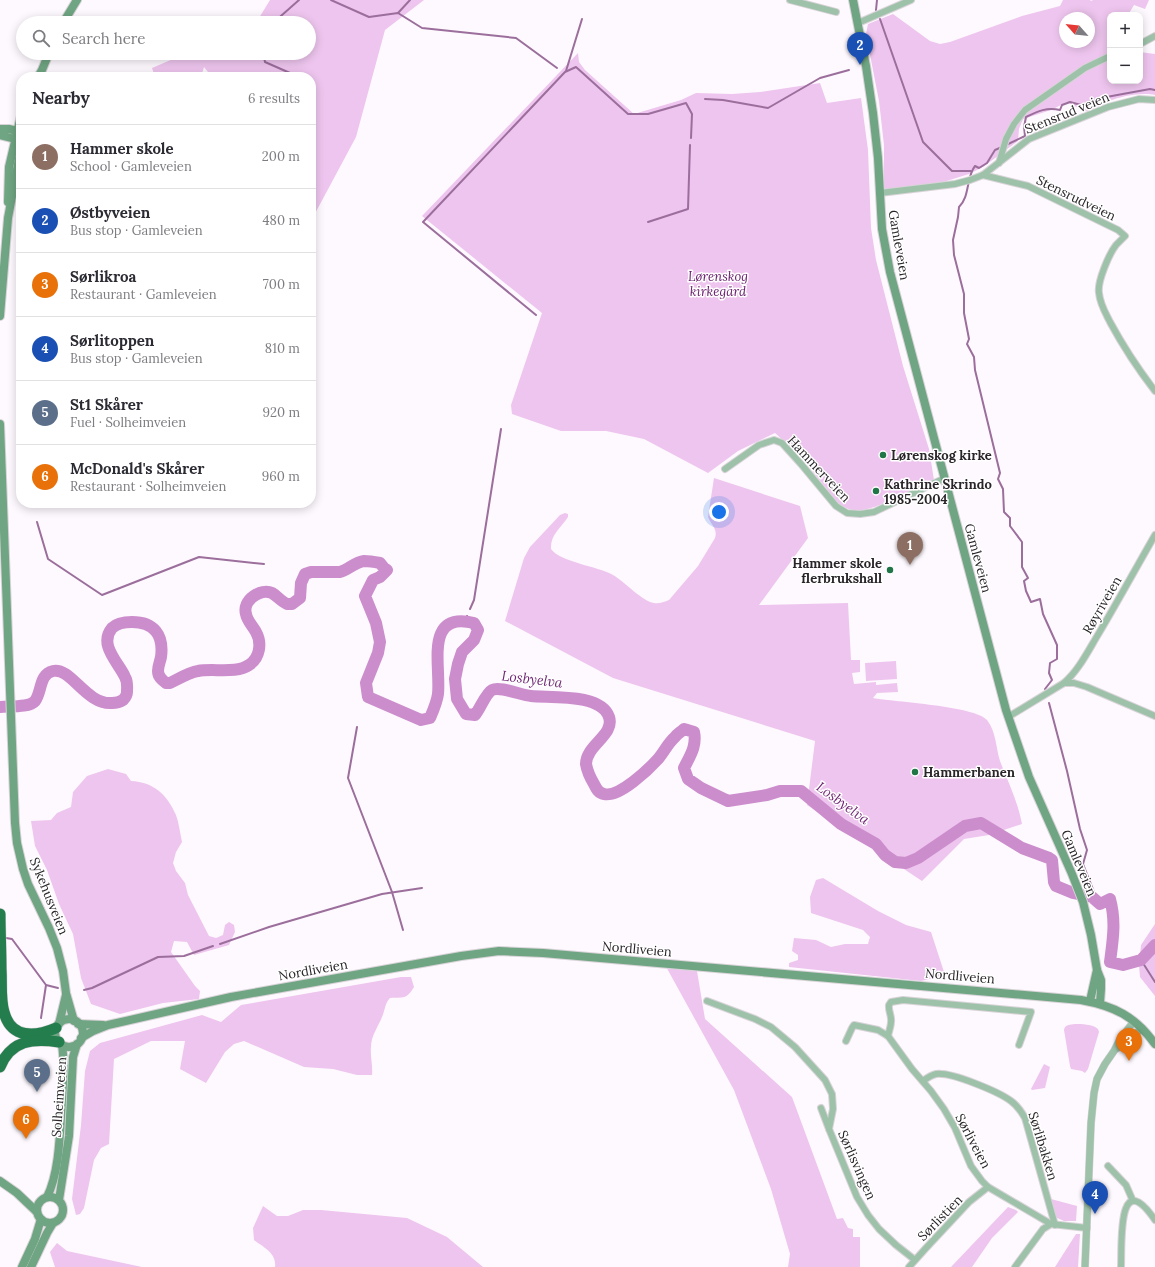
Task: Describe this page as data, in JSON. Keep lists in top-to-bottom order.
{
  "streets": {
    "main road": [
      "Gamleveien",
      "Sykehusveien",
      "Nordliveien",
      "Solheimveien"
    ],
    "street": [
      "Stensrud veien",
      "Stensrudveien",
      "Hammerveien",
      "Røyriveien",
      "Sørliveien",
      "Sørlibakken",
      "Sørlisvingen",
      "Sørlistien"
    ]
  },
  "crossings": [
    ["Stensrud veien", "Stensrudveien"],
    ["Stensrud veien", "Gamleveien"],
    ["Gamleveien", "Hammerveien"],
    ["Gamleveien", "Røyriveien"],
    ["Gamleveien", "Nordliveien"],
    ["Sykehusveien", "Nordliveien"],
    ["Sykehusveien", "Solheimveien"],
    ["Nordliveien", "Solheimveien"],
    ["Sørliveien", "Sørlibakken"],
    ["Sørliveien", "Sørlistien"],
    ["Sørlisvingen", "Sørlistien"]
  ],
  "water": ["Losbyelva"],
  "parks": ["Lørenskog kirkegård"],
  "places": [
    "Lørenskog kirke",
    "Kathrine Skrindo 1985-2004",
    "Hammer skole flerbrukshall",
    "Hammerbanen"
  ],
  "north": "top left",
  "page": {
    "map_buttons": ["+", "−"],
    "search": "Search here",
    "pins": [
      "2",
      "1",
      "3",
      "5",
      "6",
      "4"
    ],
    "heading": ["Nearby", "6 results"],
    "list": [
      {
        "mark": "1",
        "name": "Hammer skole",
        "note": "School · Gamleveien",
        "value": "200 m"
      },
      {
        "mark": "2",
        "name": "Østbyveien",
        "note": "Bus stop · Gamleveien",
        "value": "480 m"
      },
      {
        "mark": "3",
        "name": "Sørlikroa",
        "note": "Restaurant · Gamleveien",
        "value": "700 m"
      },
      {
        "mark": "4",
        "name": "Sørlitoppen",
        "note": "Bus stop · Gamleveien",
        "value": "810 m"
      },
      {
        "mark": "5",
        "name": "St1 Skårer",
        "note": "Fuel · Solheimveien",
        "value": "920 m"
      },
      {
        "mark": "6",
        "name": "McDonald's Skårer",
        "note": "Restaurant · Solheimveien",
        "value": "960 m"
      }
    ]
  }
}
